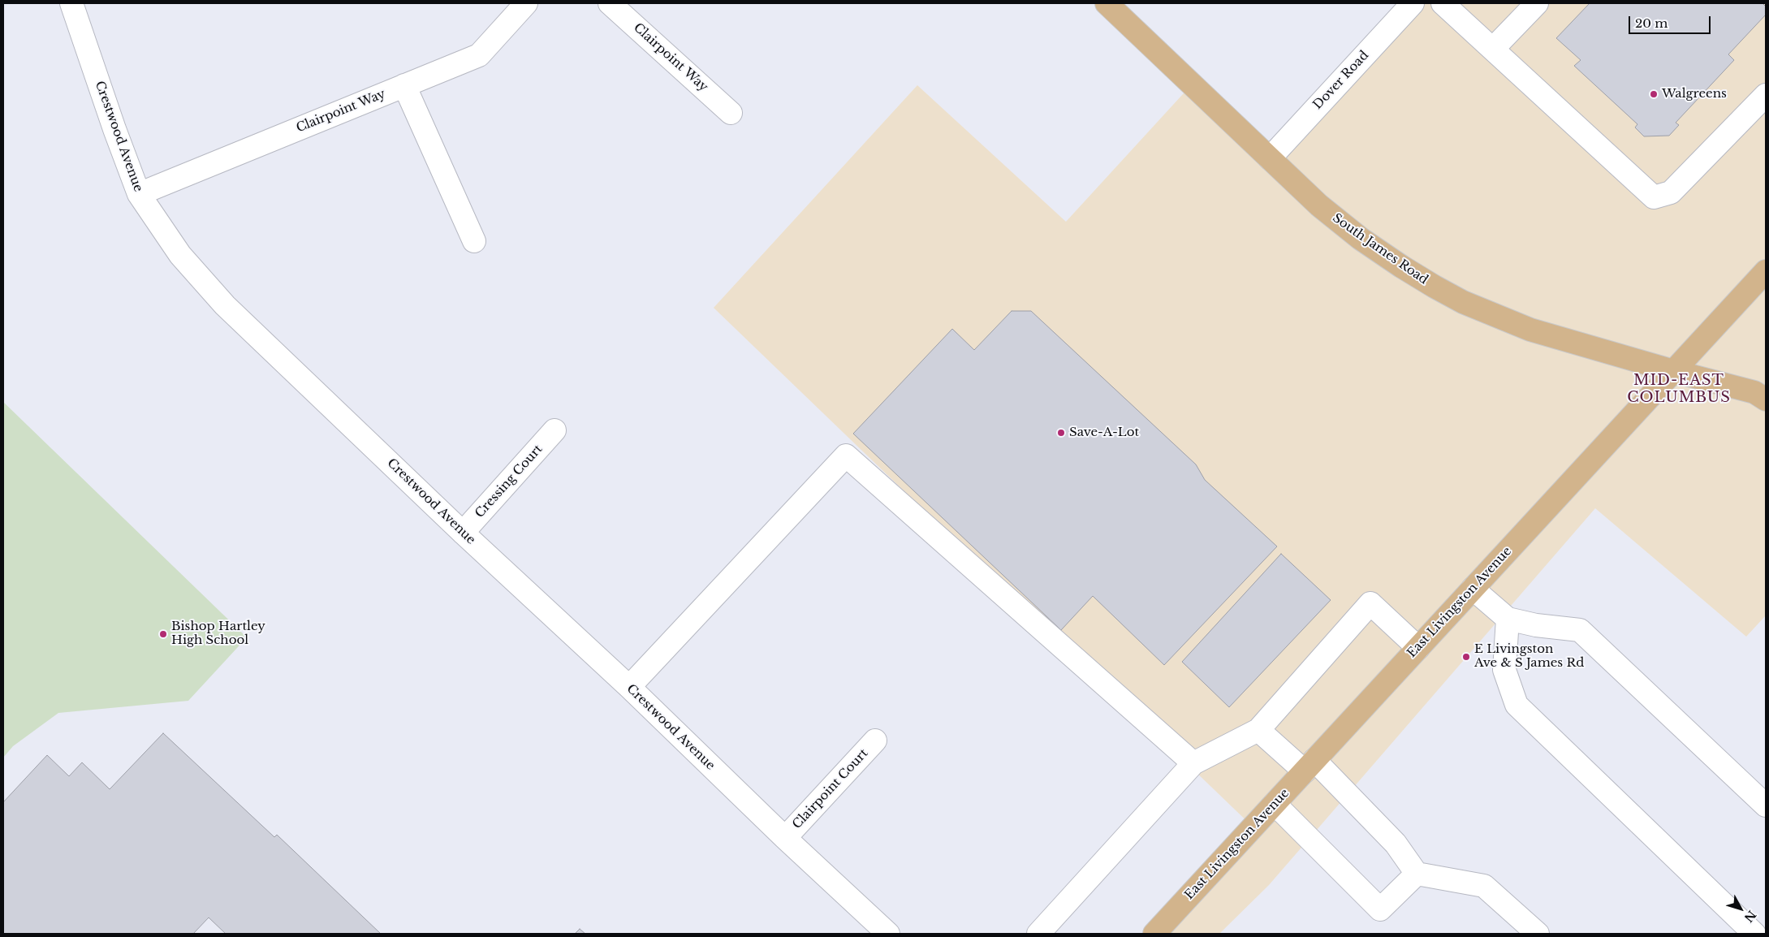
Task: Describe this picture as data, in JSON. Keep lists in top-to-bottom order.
{
  "streets": {
    "main road": ["South James Road", "East Livingston Avenue"],
    "street": [
      "Clairpoint Way",
      "Dover Road",
      "Crestwood Avenue",
      "Cressing Court",
      "Clairpoint Court"
    ]
  },
  "crossings": [
    ["Clairpoint Way", "Crestwood Avenue"],
    ["Dover Road", "South James Road"],
    ["Crestwood Avenue", "Cressing Court"],
    ["Crestwood Avenue", "Clairpoint Court"],
    ["South James Road", "East Livingston Avenue"]
  ],
  "districts": ["MID-EAST COLUMBUS"],
  "places": [
    "Walgreens",
    "Save-A-Lot",
    "Bishop Hartley High School",
    "E Livingston Ave & S James Rd"
  ],
  "scale_bar": "20 m",
  "north": "bottom right"
}
